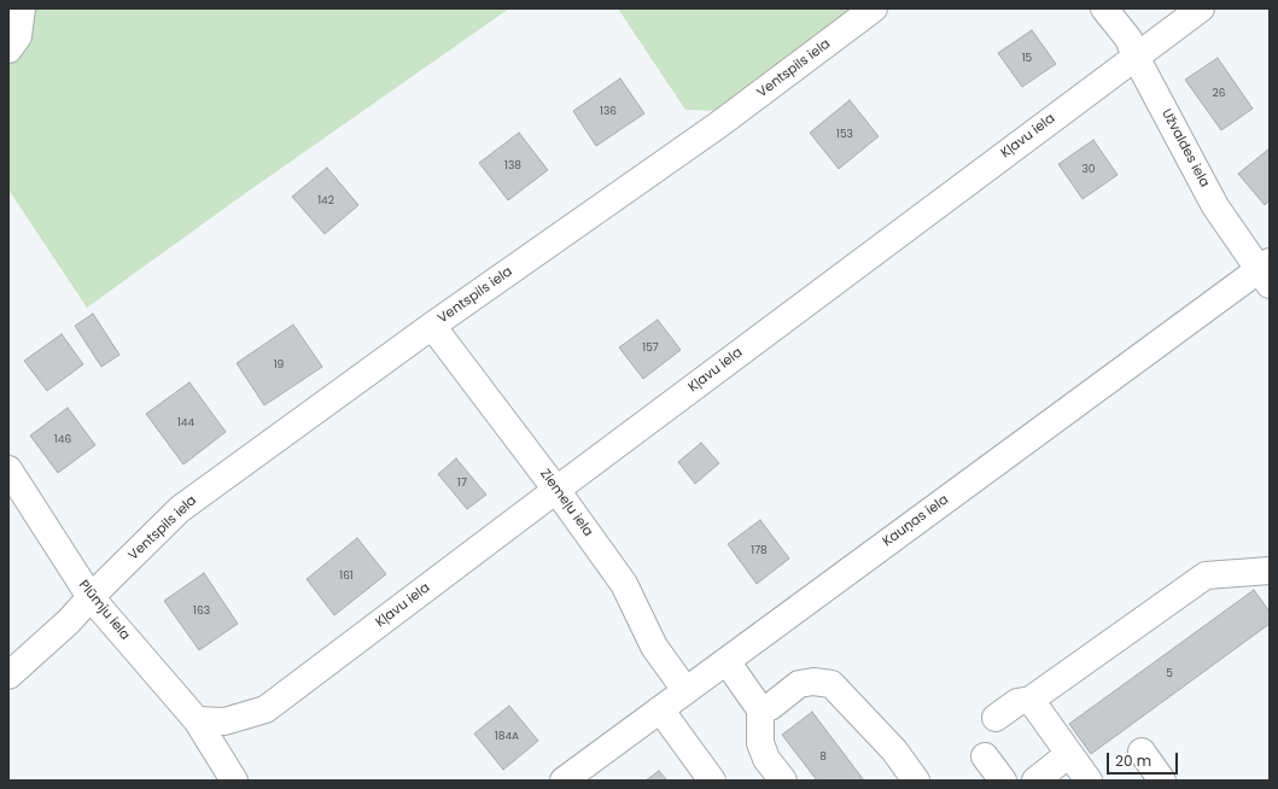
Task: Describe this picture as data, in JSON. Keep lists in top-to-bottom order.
{
  "streets": {
    "street": [
      "Ventspils iela",
      "Kļavu iela",
      "Užvaldes iela",
      "Ziemeļu iela",
      "Kauņas iela",
      "Plūmju iela"
    ]
  },
  "crossings": [
    ["Ventspils iela", "Ziemeļu iela"],
    ["Ventspils iela", "Plūmju iela"],
    ["Kļavu iela", "Užvaldes iela"],
    ["Kļavu iela", "Ziemeļu iela"],
    ["Kļavu iela", "Plūmju iela"],
    ["Užvaldes iela", "Kauņas iela"],
    ["Ziemeļu iela", "Kauņas iela"]
  ],
  "house_numbers": [
    "15",
    "26",
    "136",
    "153",
    "138",
    "30",
    "142",
    "157",
    "19",
    "144",
    "146",
    "17",
    "178",
    "161",
    "163",
    "5",
    "184A",
    "8"
  ],
  "scale_bar": "20 m"
}
